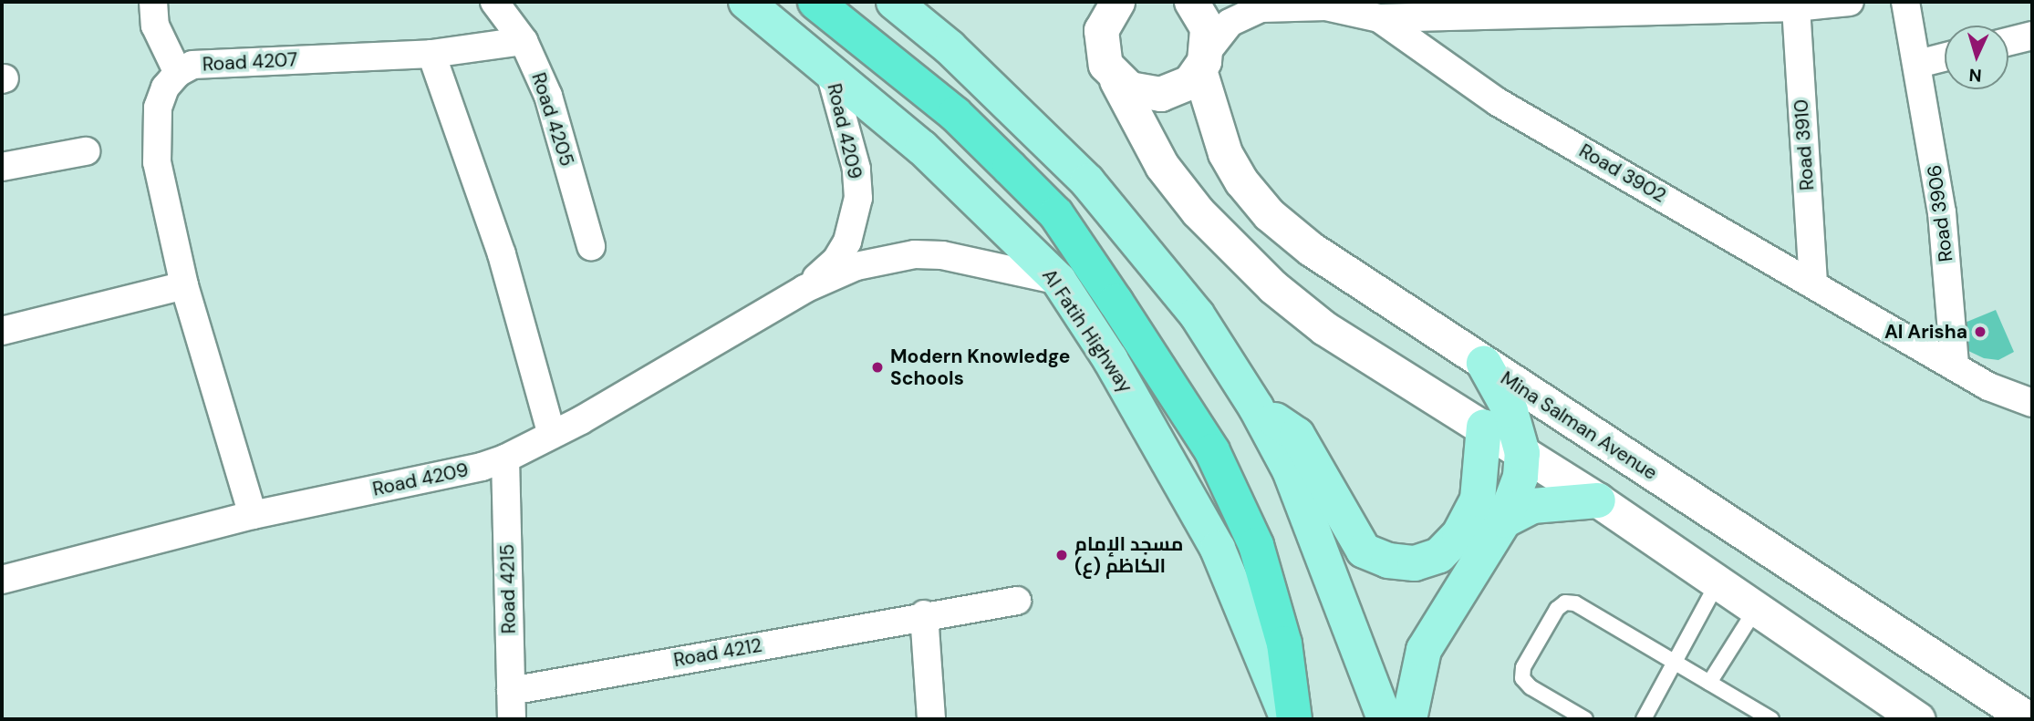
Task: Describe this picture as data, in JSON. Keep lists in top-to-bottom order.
{
  "streets": {
    "main road": ["Al Fatih Highway"],
    "street": [
      "Road 4207",
      "Road 4205",
      "Road 4209",
      "Road 3910",
      "Road 3902",
      "Road 3906",
      "Mina Salman Avenue",
      "Road 4215",
      "Road 4212"
    ]
  },
  "crossings": [
    ["Road 4207", "Road 4205"],
    ["Road 4207", "Road 4209"],
    ["Road 4209", "Al Fatih Highway"],
    ["Road 4209", "Road 4215"],
    ["Road 3910", "Road 3902"],
    ["Road 3902", "Road 3906"],
    ["Road 3902", "Mina Salman Avenue"],
    ["Road 4215", "Road 4212"]
  ],
  "places": ["Al Arisha", "Modern Knowledge Schools", "مسجد الإمام الكاظم (ع)"],
  "north": "bottom"
}
